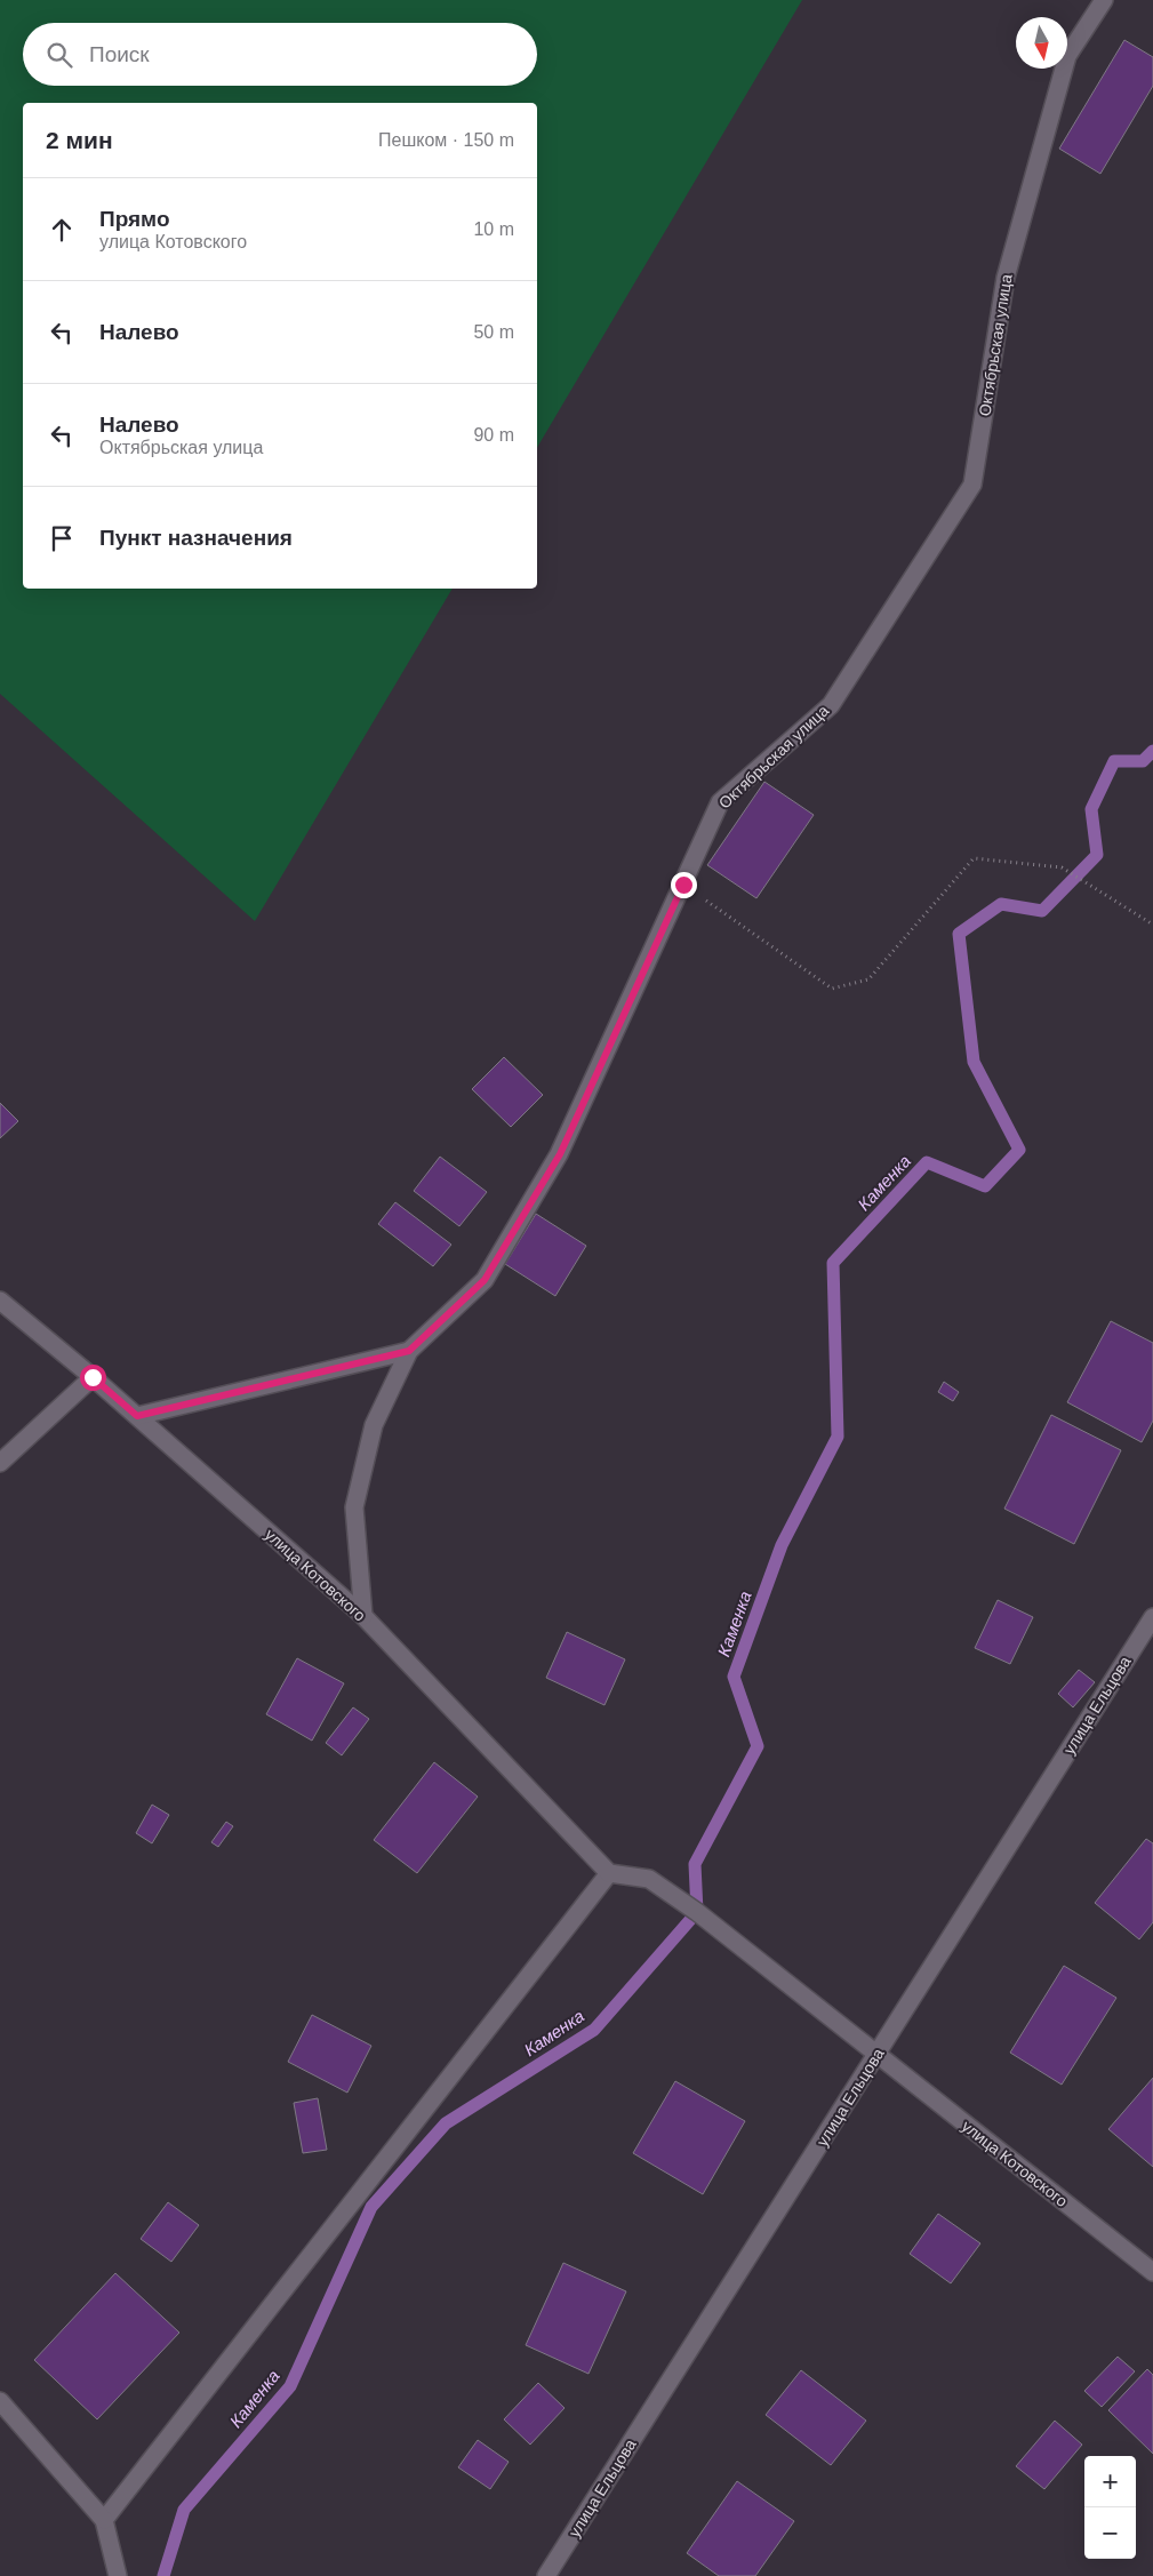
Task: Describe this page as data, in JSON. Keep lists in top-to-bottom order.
{
  "streets": {
    "street": ["Октябрьская улица", "улица Котовского", "улица Ельцова"]
  },
  "crossings": [
    ["Октябрьская улица", "улица Котовского"],
    ["улица Котовского", "улица Ельцова"]
  ],
  "water": ["Каменка"],
  "north": "bottom",
  "page": {
    "search": "Поиск",
    "heading": ["2 мин", "Пешком · 150 m"],
    "list": [
      ["Прямо", "улица Котовского", "10 m"],
      ["Налево", "50 m"],
      ["Налево", "Октябрьская улица", "90 m"],
      "Пункт назначения"
    ],
    "map_buttons": ["+", "−"]
  }
}
